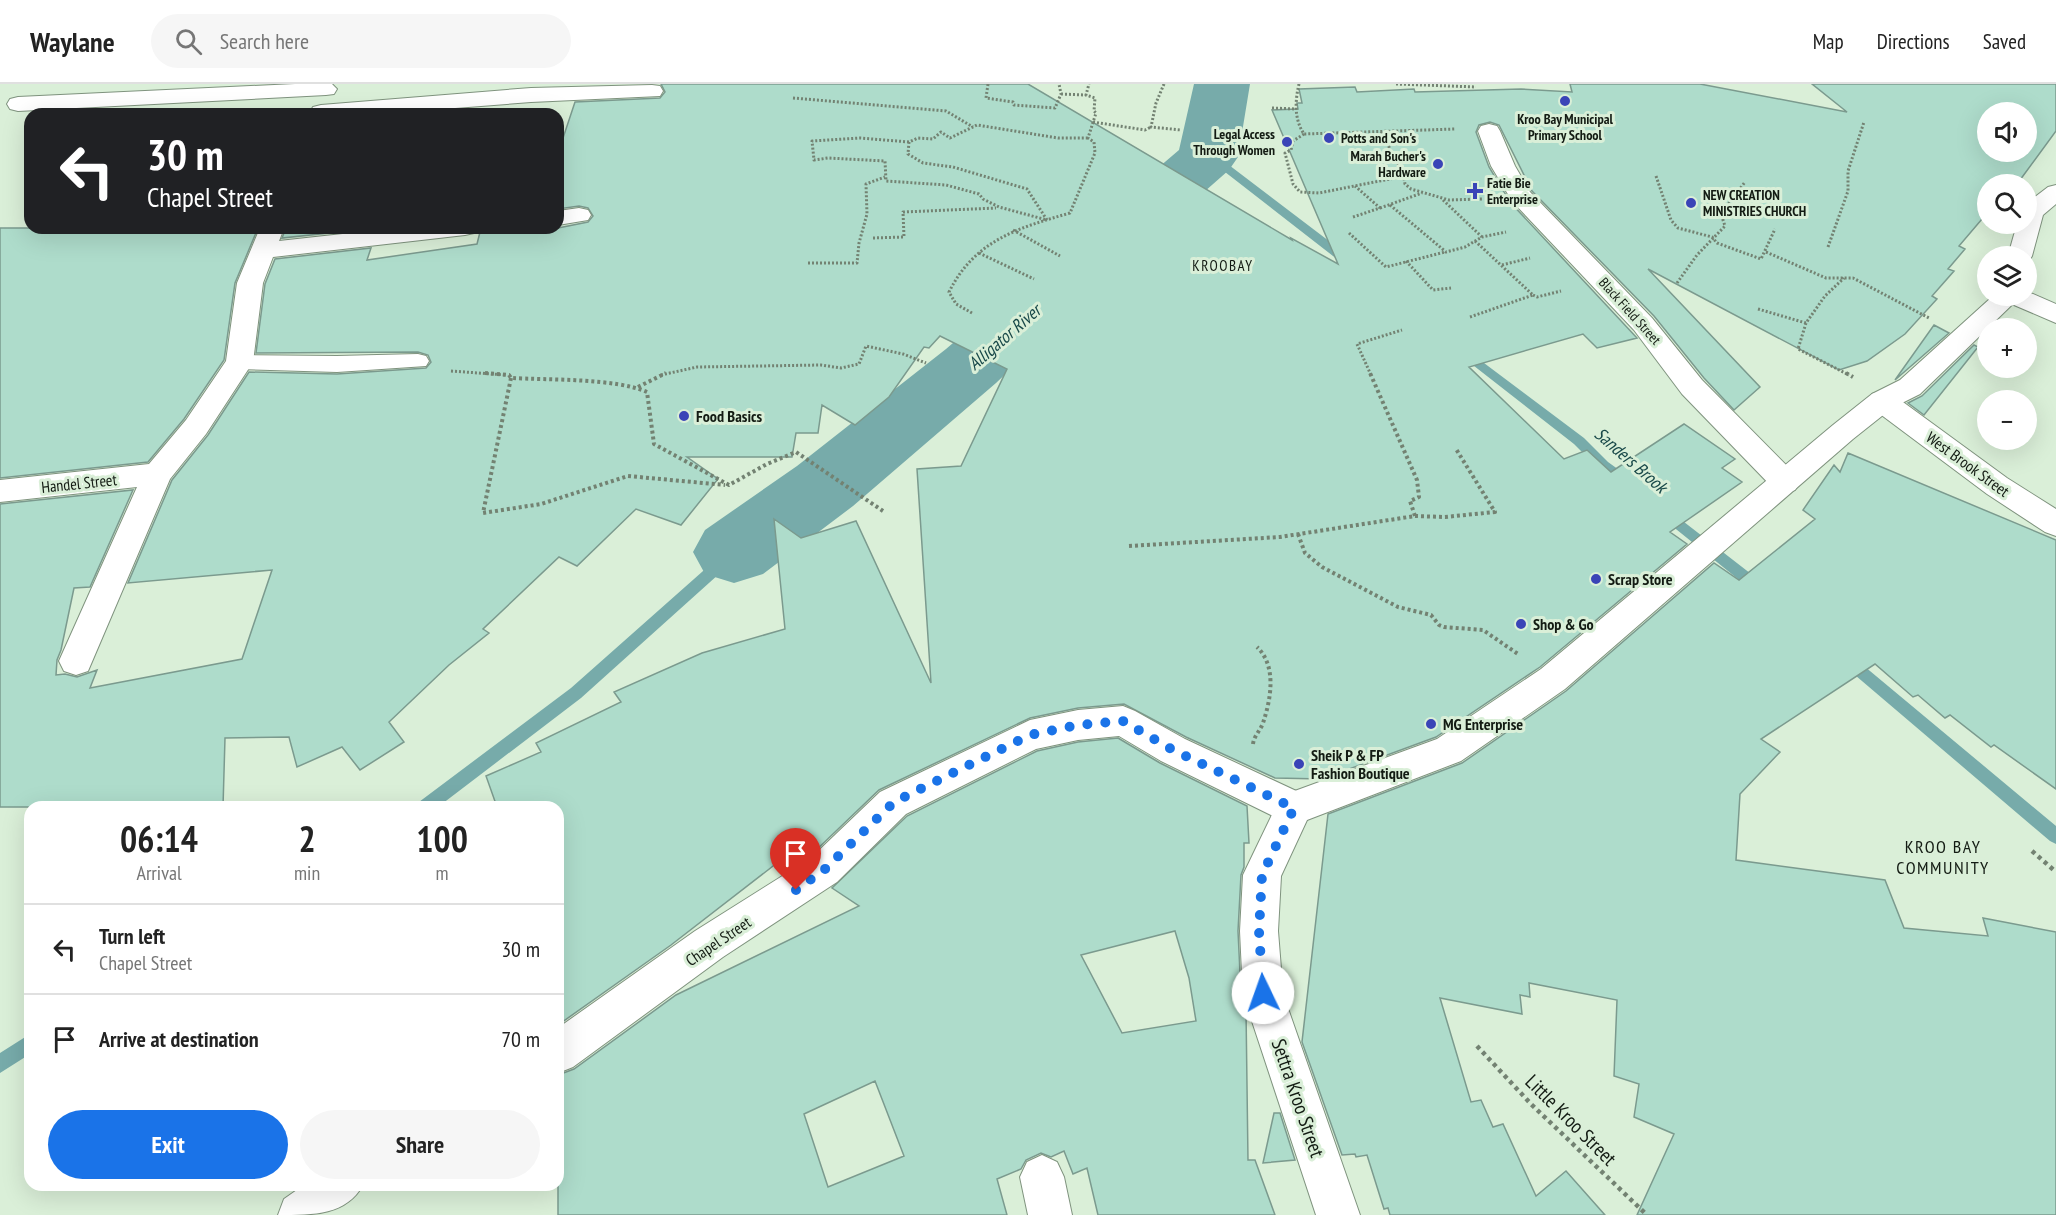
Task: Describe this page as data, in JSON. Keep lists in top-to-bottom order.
{
  "streets": {
    "street": [
      "Black Field Street",
      "West Brook Street",
      "Handel Street",
      "Chapel Street",
      "Settra Kroo Street"
    ],
    "path": ["Little Kroo Street"]
  },
  "crossings": [
    ["Chapel Street", "Settra Kroo Street"]
  ],
  "districts": ["KROOBAY", "KROO BAY COMMUNITY"],
  "water": ["Alligator River", "Sanders Brook"],
  "places": {
    "other": [
      "Kroo Bay Municipal Primary School",
      "Potts and Son's",
      "Legal Access Through Women",
      "Marah Bucher's Hardware",
      "NEW CREATION MINISTRIES CHURCH",
      "Food Basics",
      "Scrap Store",
      "Shop & Go",
      "MG Enterprise",
      "Sheik P & FP Fashion Boutique"
    ],
    "health": ["Fatie Bie Enterprise"]
  },
  "page": {
    "header": "Waylane",
    "search": "Search here",
    "nav": ["Map", "Directions", "Saved"],
    "map_buttons": ["+", "−"],
    "turn": ["30 m", "Chapel Street"],
    "eta": [
      "06:14",
      "Arrival",
      "2",
      "min",
      "100",
      "m"
    ],
    "list": [
      {
        "name": "Turn left",
        "note": "Chapel Street",
        "value": "30 m"
      },
      {
        "name": "Arrive at destination",
        "value": "70 m"
      }
    ],
    "buttons": ["Exit", "Share"]
  }
}
